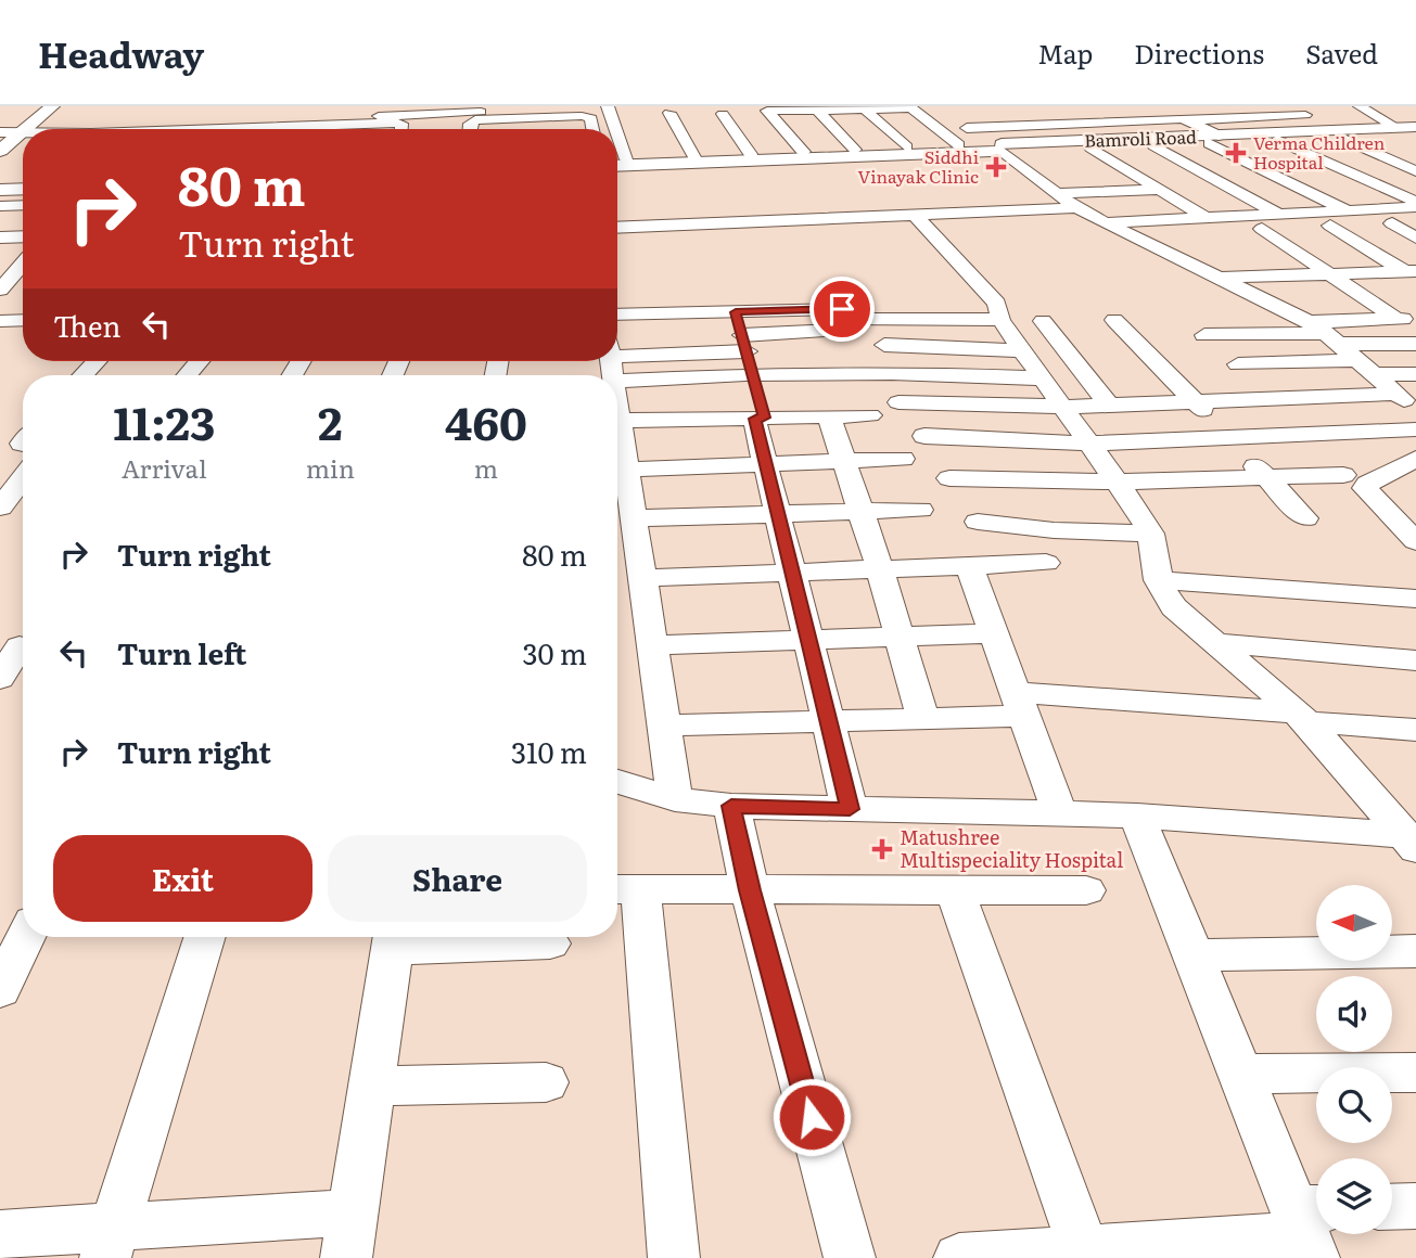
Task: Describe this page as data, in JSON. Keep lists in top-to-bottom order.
{
  "streets": {
    "street": ["Bamroli Road"]
  },
  "places": {
    "health": ["Verma Children Hospital", "Siddhi Vinayak Clinic", "Matushree Multispeciality Hospital"]
  },
  "north": "left",
  "page": {
    "header": "Headway",
    "nav": ["Map", "Directions", "Saved"],
    "turn": ["80 m", "Turn right"],
    "then": "Then",
    "eta": [
      "11:23",
      "Arrival",
      "2",
      "min",
      "460",
      "m"
    ],
    "list": [
      {
        "name": "Turn right",
        "value": "80 m"
      },
      {
        "name": "Turn left",
        "value": "30 m"
      },
      {
        "name": "Turn right",
        "value": "310 m"
      }
    ],
    "buttons": ["Exit", "Share"]
  }
}
